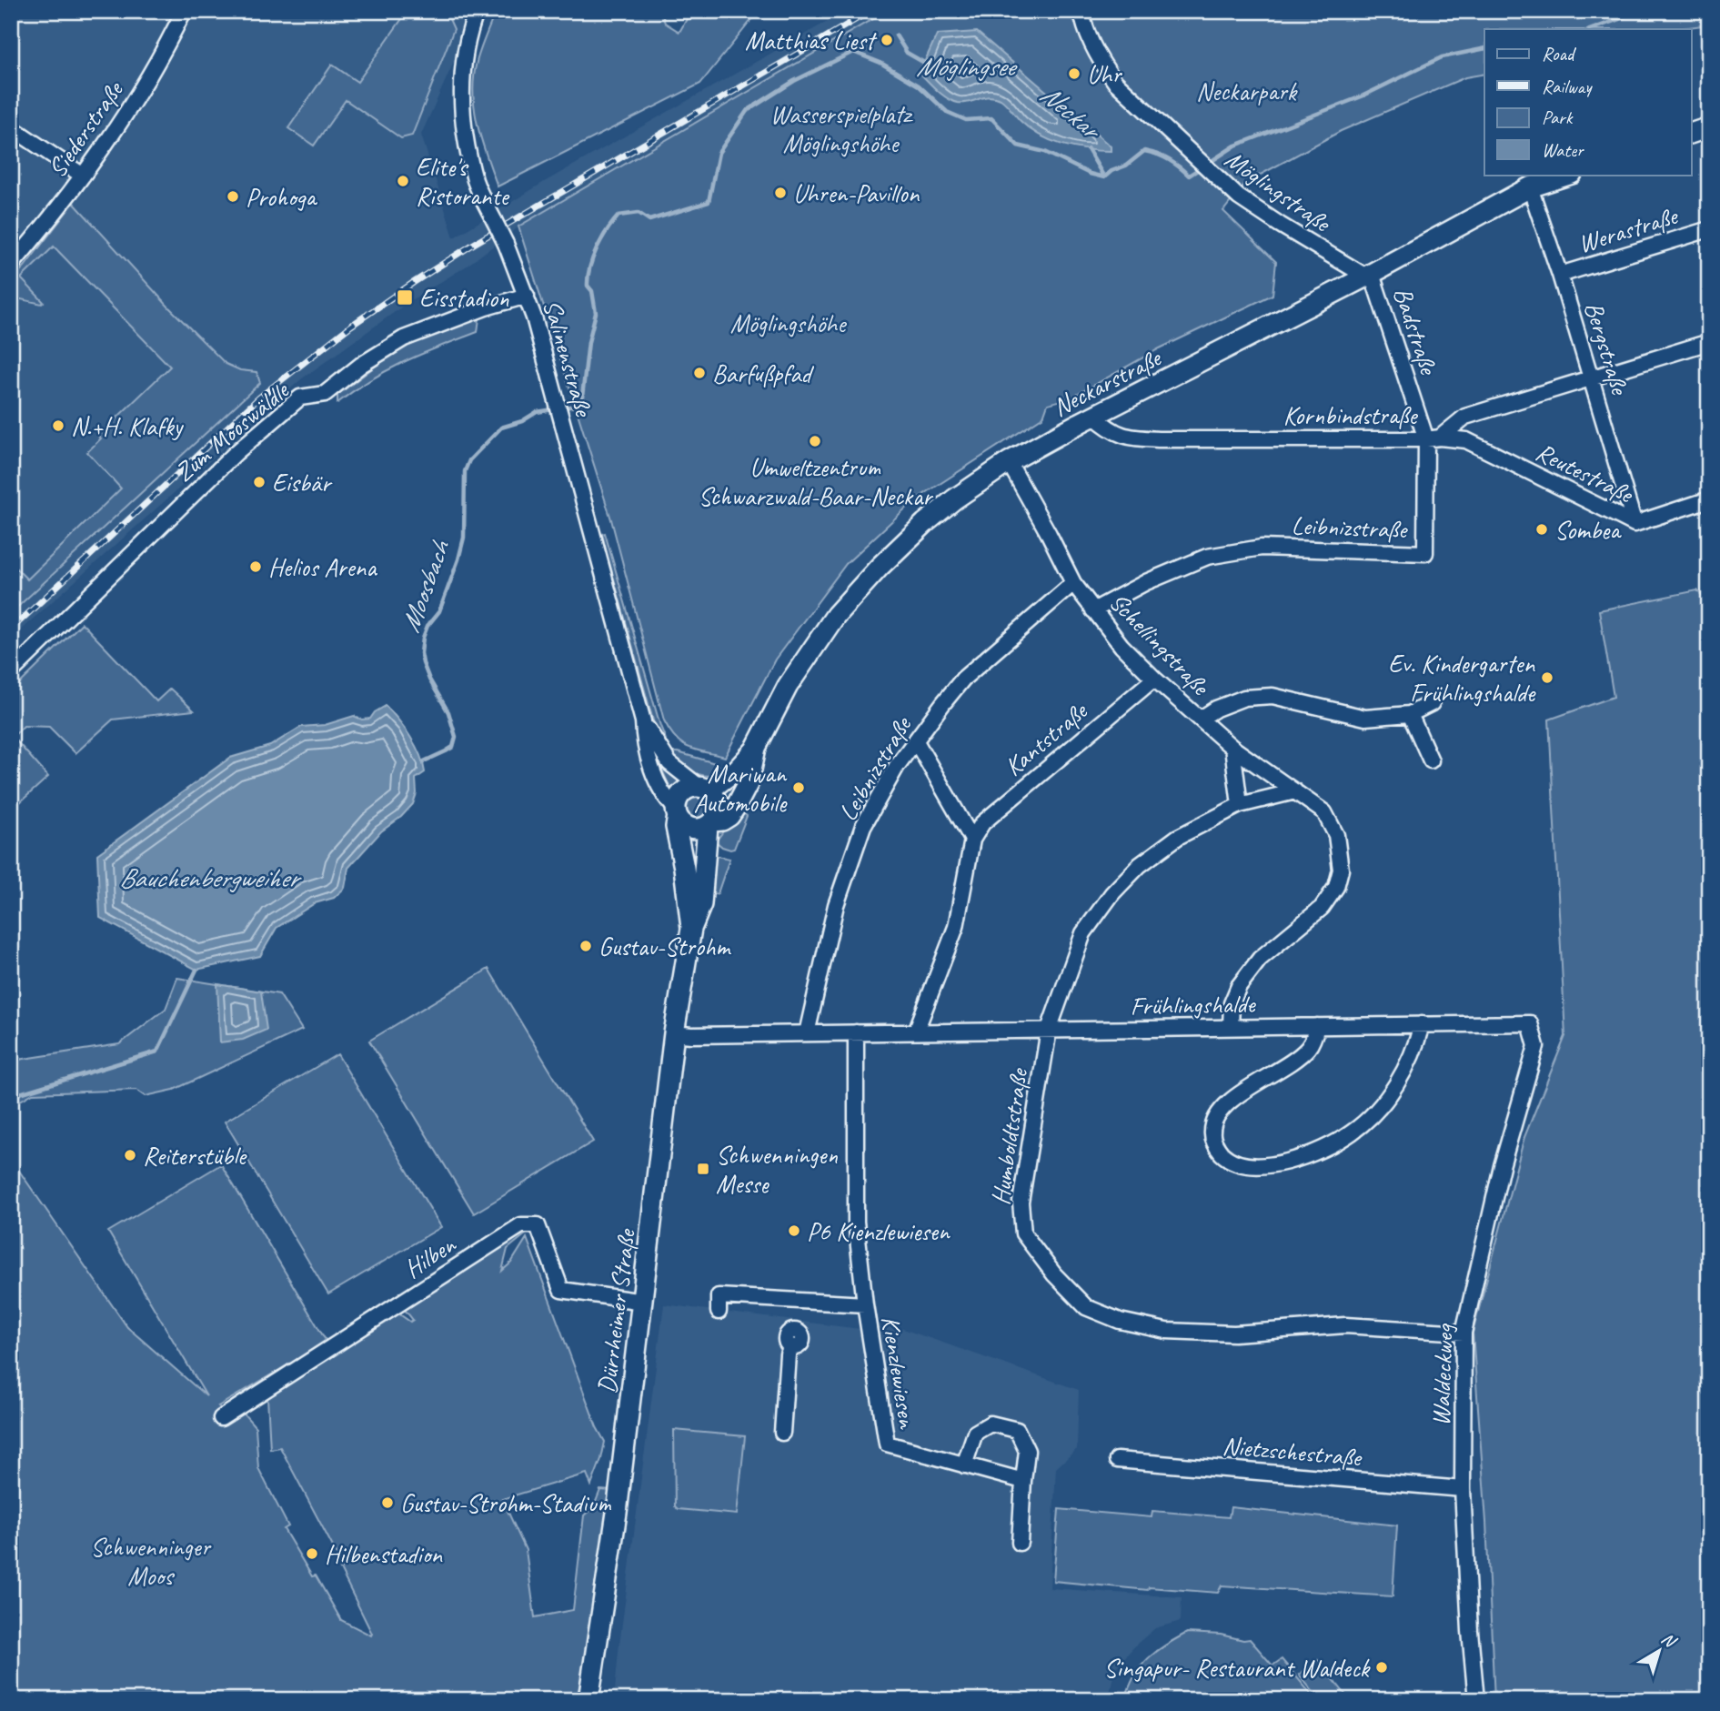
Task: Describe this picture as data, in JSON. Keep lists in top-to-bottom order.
{
  "streets": {
    "main road": ["Neckarstraße", "Dürrheimer Straße"],
    "street": [
      "Siederstraße",
      "Möglingstraße",
      "Werastraße",
      "Badstraße",
      "Bergstraße",
      "Salinenstraße",
      "Kornbindstraße",
      "Zum Mooswäldle",
      "Reutestraße",
      "Leibnizstraße",
      "Schellingstraße",
      "Kantstraße",
      "Frühlingshalde",
      "Humboldtstraße",
      "Hilben",
      "Kienzlewiesen",
      "Waldeckweg",
      "Nietzschestraße"
    ]
  },
  "crossings": [
    ["Möglingstraße", "Badstraße"],
    ["Möglingstraße", "Neckarstraße"],
    ["Werastraße", "Bergstraße"],
    ["Badstraße", "Neckarstraße"],
    ["Badstraße", "Kornbindstraße"],
    ["Badstraße", "Reutestraße"],
    ["Badstraße", "Leibnizstraße"],
    ["Bergstraße", "Neckarstraße"],
    ["Bergstraße", "Kornbindstraße"],
    ["Bergstraße", "Reutestraße"],
    ["Salinenstraße", "Neckarstraße"],
    ["Salinenstraße", "Zum Mooswäldle"],
    ["Salinenstraße", "Dürrheimer Straße"],
    ["Neckarstraße", "Kornbindstraße"],
    ["Neckarstraße", "Schellingstraße"],
    ["Neckarstraße", "Dürrheimer Straße"],
    ["Kornbindstraße", "Reutestraße"],
    ["Leibnizstraße", "Schellingstraße"],
    ["Leibnizstraße", "Frühlingshalde"],
    ["Schellingstraße", "Kantstraße"],
    ["Schellingstraße", "Frühlingshalde"],
    ["Kantstraße", "Frühlingshalde"],
    ["Frühlingshalde", "Humboldtstraße"],
    ["Frühlingshalde", "Dürrheimer Straße"],
    ["Frühlingshalde", "Waldeckweg"],
    ["Humboldtstraße", "Waldeckweg"],
    ["Hilben", "Dürrheimer Straße"],
    ["Waldeckweg", "Nietzschestraße"]
  ],
  "water": [
    "Möglingsee",
    "Neckar",
    "Moosbach",
    "Bauchenbergweiher"
  ],
  "parks": [
    "Neckarpark",
    "Wasserspielplatz Möglingshöhe",
    "Möglingshöhe",
    "Schwenninger Moos"
  ],
  "places": {
    "other": [
      "Matthias Liest",
      "Uhr",
      "Elite's Ristorante",
      "Uhren-Pavillon",
      "Prohoga",
      "Barfußpfad",
      "N.+H. Klafky",
      "Umweltzentrum Schwarzwald-Baar-Neckar",
      "Eisbär",
      "Sombea",
      "Helios Arena",
      "Ev. Kindergarten Frühlingshalde",
      "Mariwan Automobile",
      "Gustav-Strohm",
      "Reiterstüble",
      "P6 Kienzlewiesen",
      "Gustav-Strohm-Stadium",
      "Hilbenstadion",
      "Singapur- Restaurant Waldeck"
    ],
    "transit": ["Eisstadion", "Schwenningen Messe"]
  },
  "legend": [
    "Road",
    "Railway",
    "Park",
    "Water"
  ],
  "north": "top right"
}
